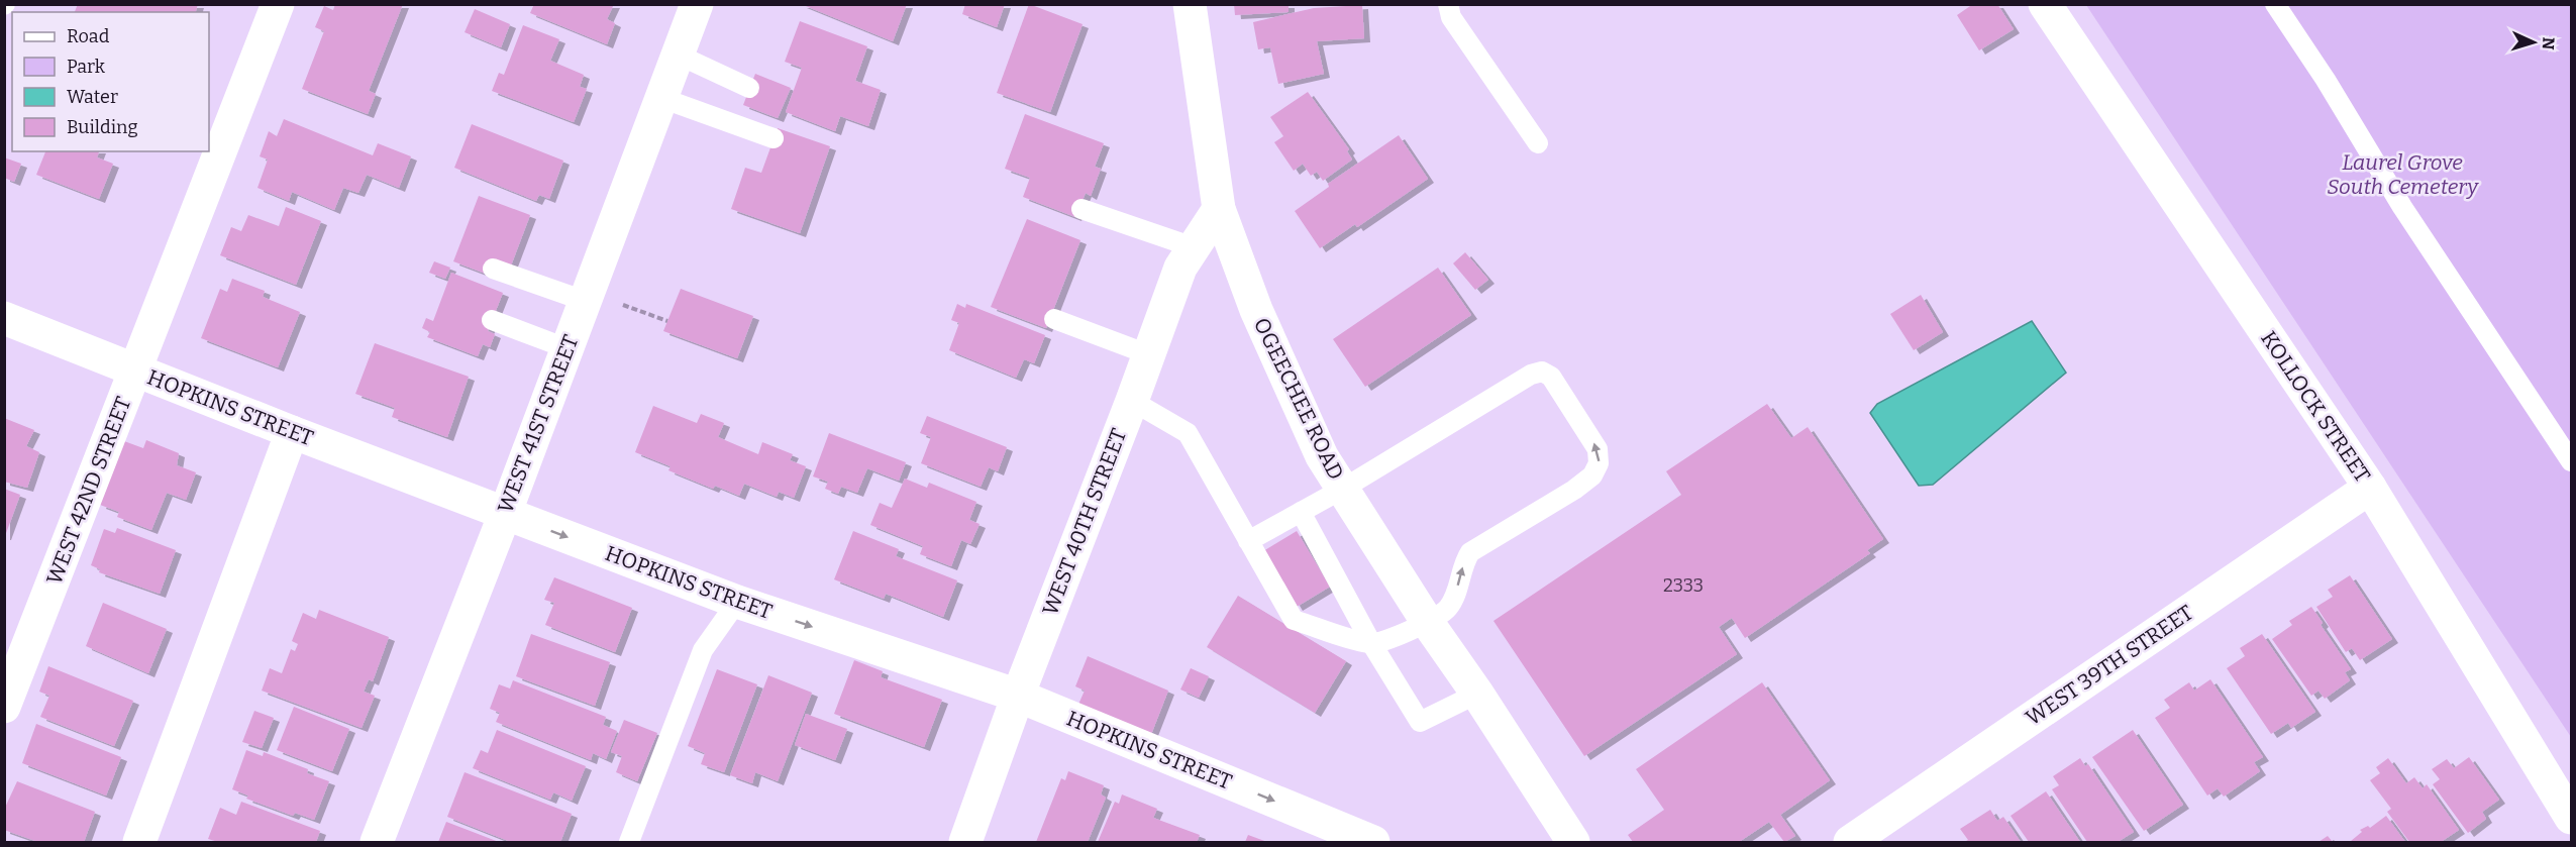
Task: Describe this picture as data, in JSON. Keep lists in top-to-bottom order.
{
  "streets": {
    "street": [
      "OGEECHEE ROAD",
      "KOLLOCK STREET",
      "HOPKINS STREET",
      "WEST 41ST STREET",
      "WEST 42ND STREET",
      "WEST 40TH STREET",
      "WEST 39TH STREET"
    ]
  },
  "crossings": [
    ["OGEECHEE ROAD", "WEST 40TH STREET"],
    ["KOLLOCK STREET", "WEST 39TH STREET"],
    ["HOPKINS STREET", "WEST 41ST STREET"],
    ["HOPKINS STREET", "WEST 42ND STREET"],
    ["HOPKINS STREET", "WEST 40TH STREET"]
  ],
  "one_way": ["HOPKINS STREET"],
  "parks": ["Laurel Grove South Cemetery"],
  "house_numbers": ["2333"],
  "legend": [
    "Road",
    "Park",
    "Water",
    "Building"
  ],
  "north": "right"
}
